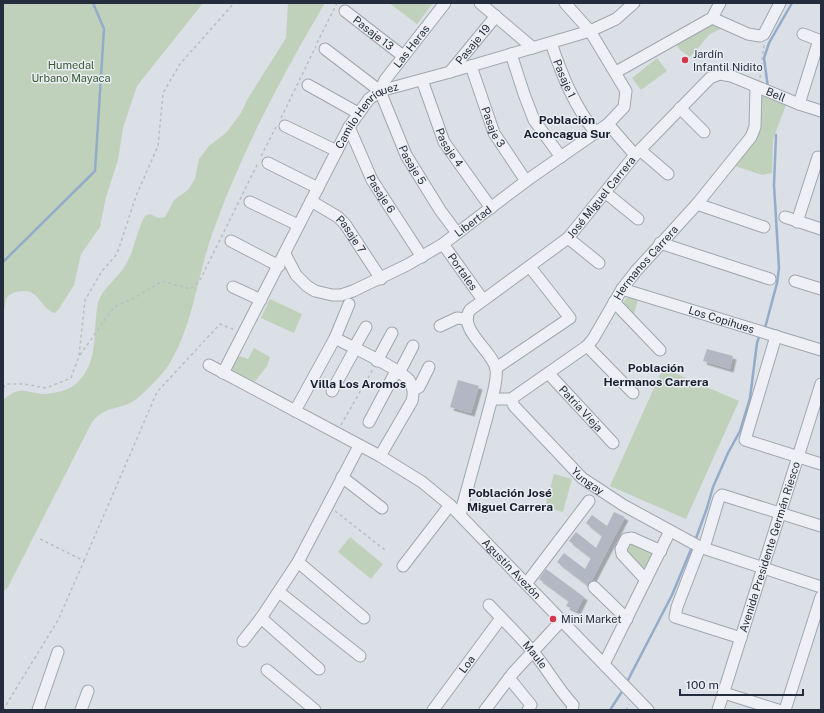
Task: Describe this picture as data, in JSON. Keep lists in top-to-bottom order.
{
  "streets": {
    "street": [
      "Pasaje 13",
      "Pasaje 19",
      "Las Heras",
      "Pasaje 1",
      "Bell",
      "Camilo Henríquez",
      "Pasaje 3",
      "Pasaje 4",
      "Pasaje 5",
      "Pasaje 6",
      "José Miguel Carrera",
      "Libertad",
      "Pasaje 7",
      "Hermanos Carrera",
      "Portales",
      "Los Copihues",
      "Patria Vieja",
      "Yungay",
      "Avenida Presidente Germán Riesco",
      "Agustín Avezón",
      "Maule",
      "Loa"
    ]
  },
  "crossings": [
    ["Pasaje 13", "Las Heras"],
    ["Pasaje 19", "Camilo Henríquez"],
    ["Las Heras", "Camilo Henríquez"],
    ["Las Heras", "Pasaje 5"],
    ["Pasaje 1", "Camilo Henríquez"],
    ["Pasaje 1", "Libertad"],
    ["Bell", "José Miguel Carrera"],
    ["Bell", "Hermanos Carrera"],
    ["Camilo Henríquez", "Pasaje 3"],
    ["Camilo Henríquez", "Pasaje 4"],
    ["Camilo Henríquez", "Pasaje 5"],
    ["Camilo Henríquez", "Pasaje 6"],
    ["Camilo Henríquez", "Libertad"],
    ["Camilo Henríquez", "Pasaje 7"],
    ["Camilo Henríquez", "Agustín Avezón"],
    ["Pasaje 3", "Libertad"],
    ["Pasaje 4", "Libertad"],
    ["Pasaje 5", "Libertad"],
    ["Pasaje 6", "Libertad"],
    ["José Miguel Carrera", "Portales"],
    ["Libertad", "Pasaje 7"],
    ["Libertad", "Portales"],
    ["Hermanos Carrera", "Los Copihues"],
    ["Hermanos Carrera", "Patria Vieja"],
    ["Hermanos Carrera", "Yungay"],
    ["Maule", "Loa"]
  ],
  "districts": [
    "Población Aconcagua Sur",
    "Población Hermanos Carrera",
    "Villa Los Aromos",
    "Población José Miguel Carrera"
  ],
  "parks": ["Humedal Urbano Mayaca"],
  "places": ["Jardín Infantil Nidito", "Mini Market"],
  "scale_bar": "100 m"
}
